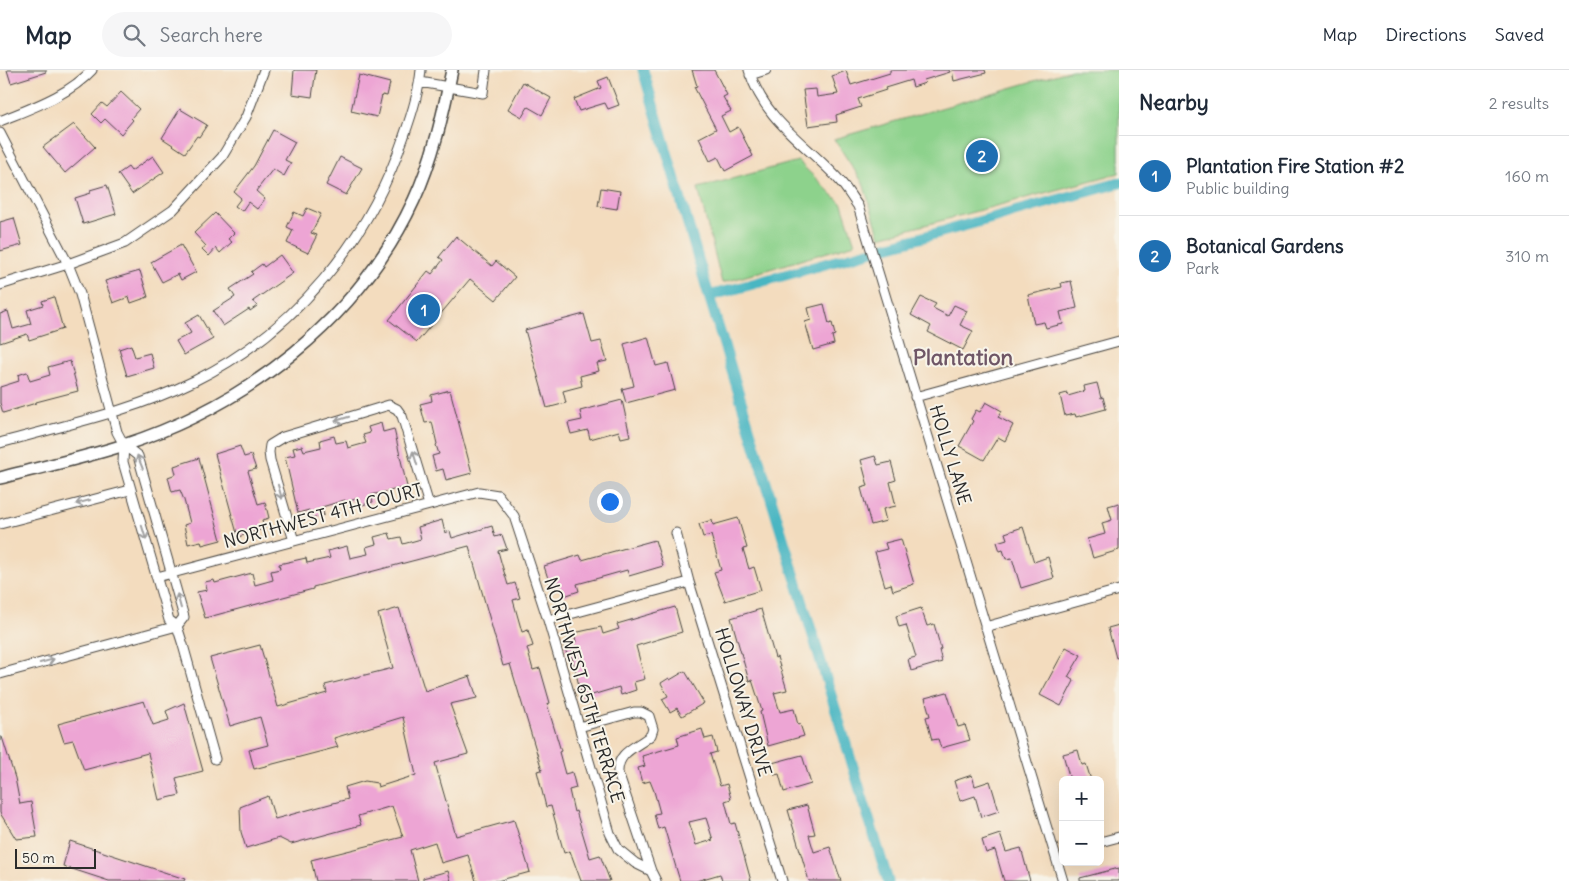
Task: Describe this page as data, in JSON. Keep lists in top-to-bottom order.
{
  "streets": {
    "street": [
      "HOLLY LANE",
      "NORTHWEST 4TH COURT",
      "NORTHWEST 65TH TERRACE",
      "HOLLOWAY DRIVE"
    ]
  },
  "crossings": [
    ["NORTHWEST 4TH COURT", "NORTHWEST 65TH TERRACE"]
  ],
  "districts": ["Plantation"],
  "scale_bar": "50 m",
  "page": {
    "header": "Map",
    "search": "Search here",
    "nav": ["Map", "Directions", "Saved"],
    "heading": ["Nearby", "2 results"],
    "list": [
      {
        "mark": "1",
        "name": "Plantation Fire Station #2",
        "note": "Public building",
        "value": "160 m"
      },
      {
        "mark": "2",
        "name": "Botanical Gardens",
        "note": "Park",
        "value": "310 m"
      }
    ],
    "pins": ["2", "1"],
    "map_buttons": ["+", "−"],
    "scale": "50 m"
  }
}
